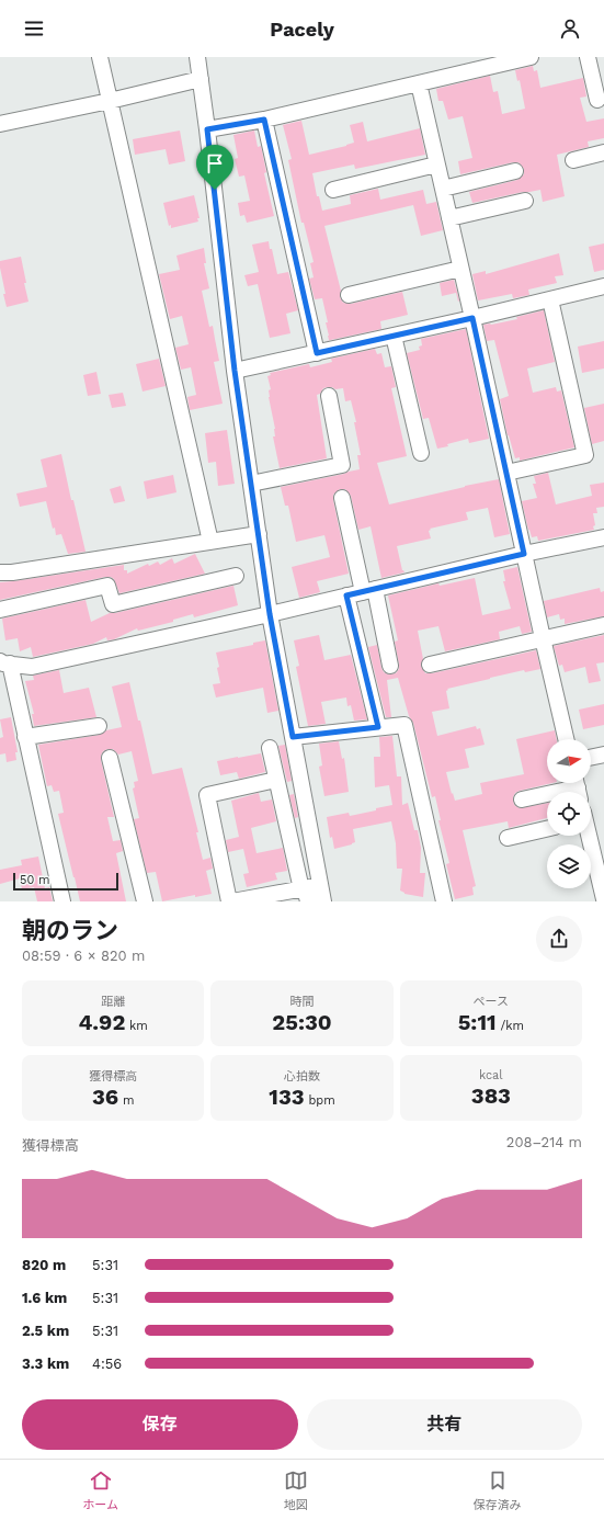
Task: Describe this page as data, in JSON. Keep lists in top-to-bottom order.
{
  "scale_bar": "50 m",
  "north": "right",
  "page": {
    "header": "Pacely",
    "scale": "50 m",
    "heading": ["朝のラン", "08:59 · 6 × 820 m"],
    "stats": [
      ["距離", "4.92 km"],
      ["時間", "25:30"],
      ["ペース", "5:11 /km"],
      ["獲得標高", "36 m"],
      ["心拍数", "133 bpm"],
      ["kcal", "383"]
    ],
    "chart": ["獲得標高", "208–214 m"],
    "list": [
      {
        "name": "820 m",
        "note": "5:31"
      },
      {
        "name": "1.6 km",
        "note": "5:31"
      },
      {
        "name": "2.5 km",
        "note": "5:31"
      },
      {
        "name": "3.3 km",
        "note": "4:56"
      }
    ],
    "buttons": ["保存", "共有"],
    "tabs": ["ホーム", "地図", "保存済み"]
  }
}
